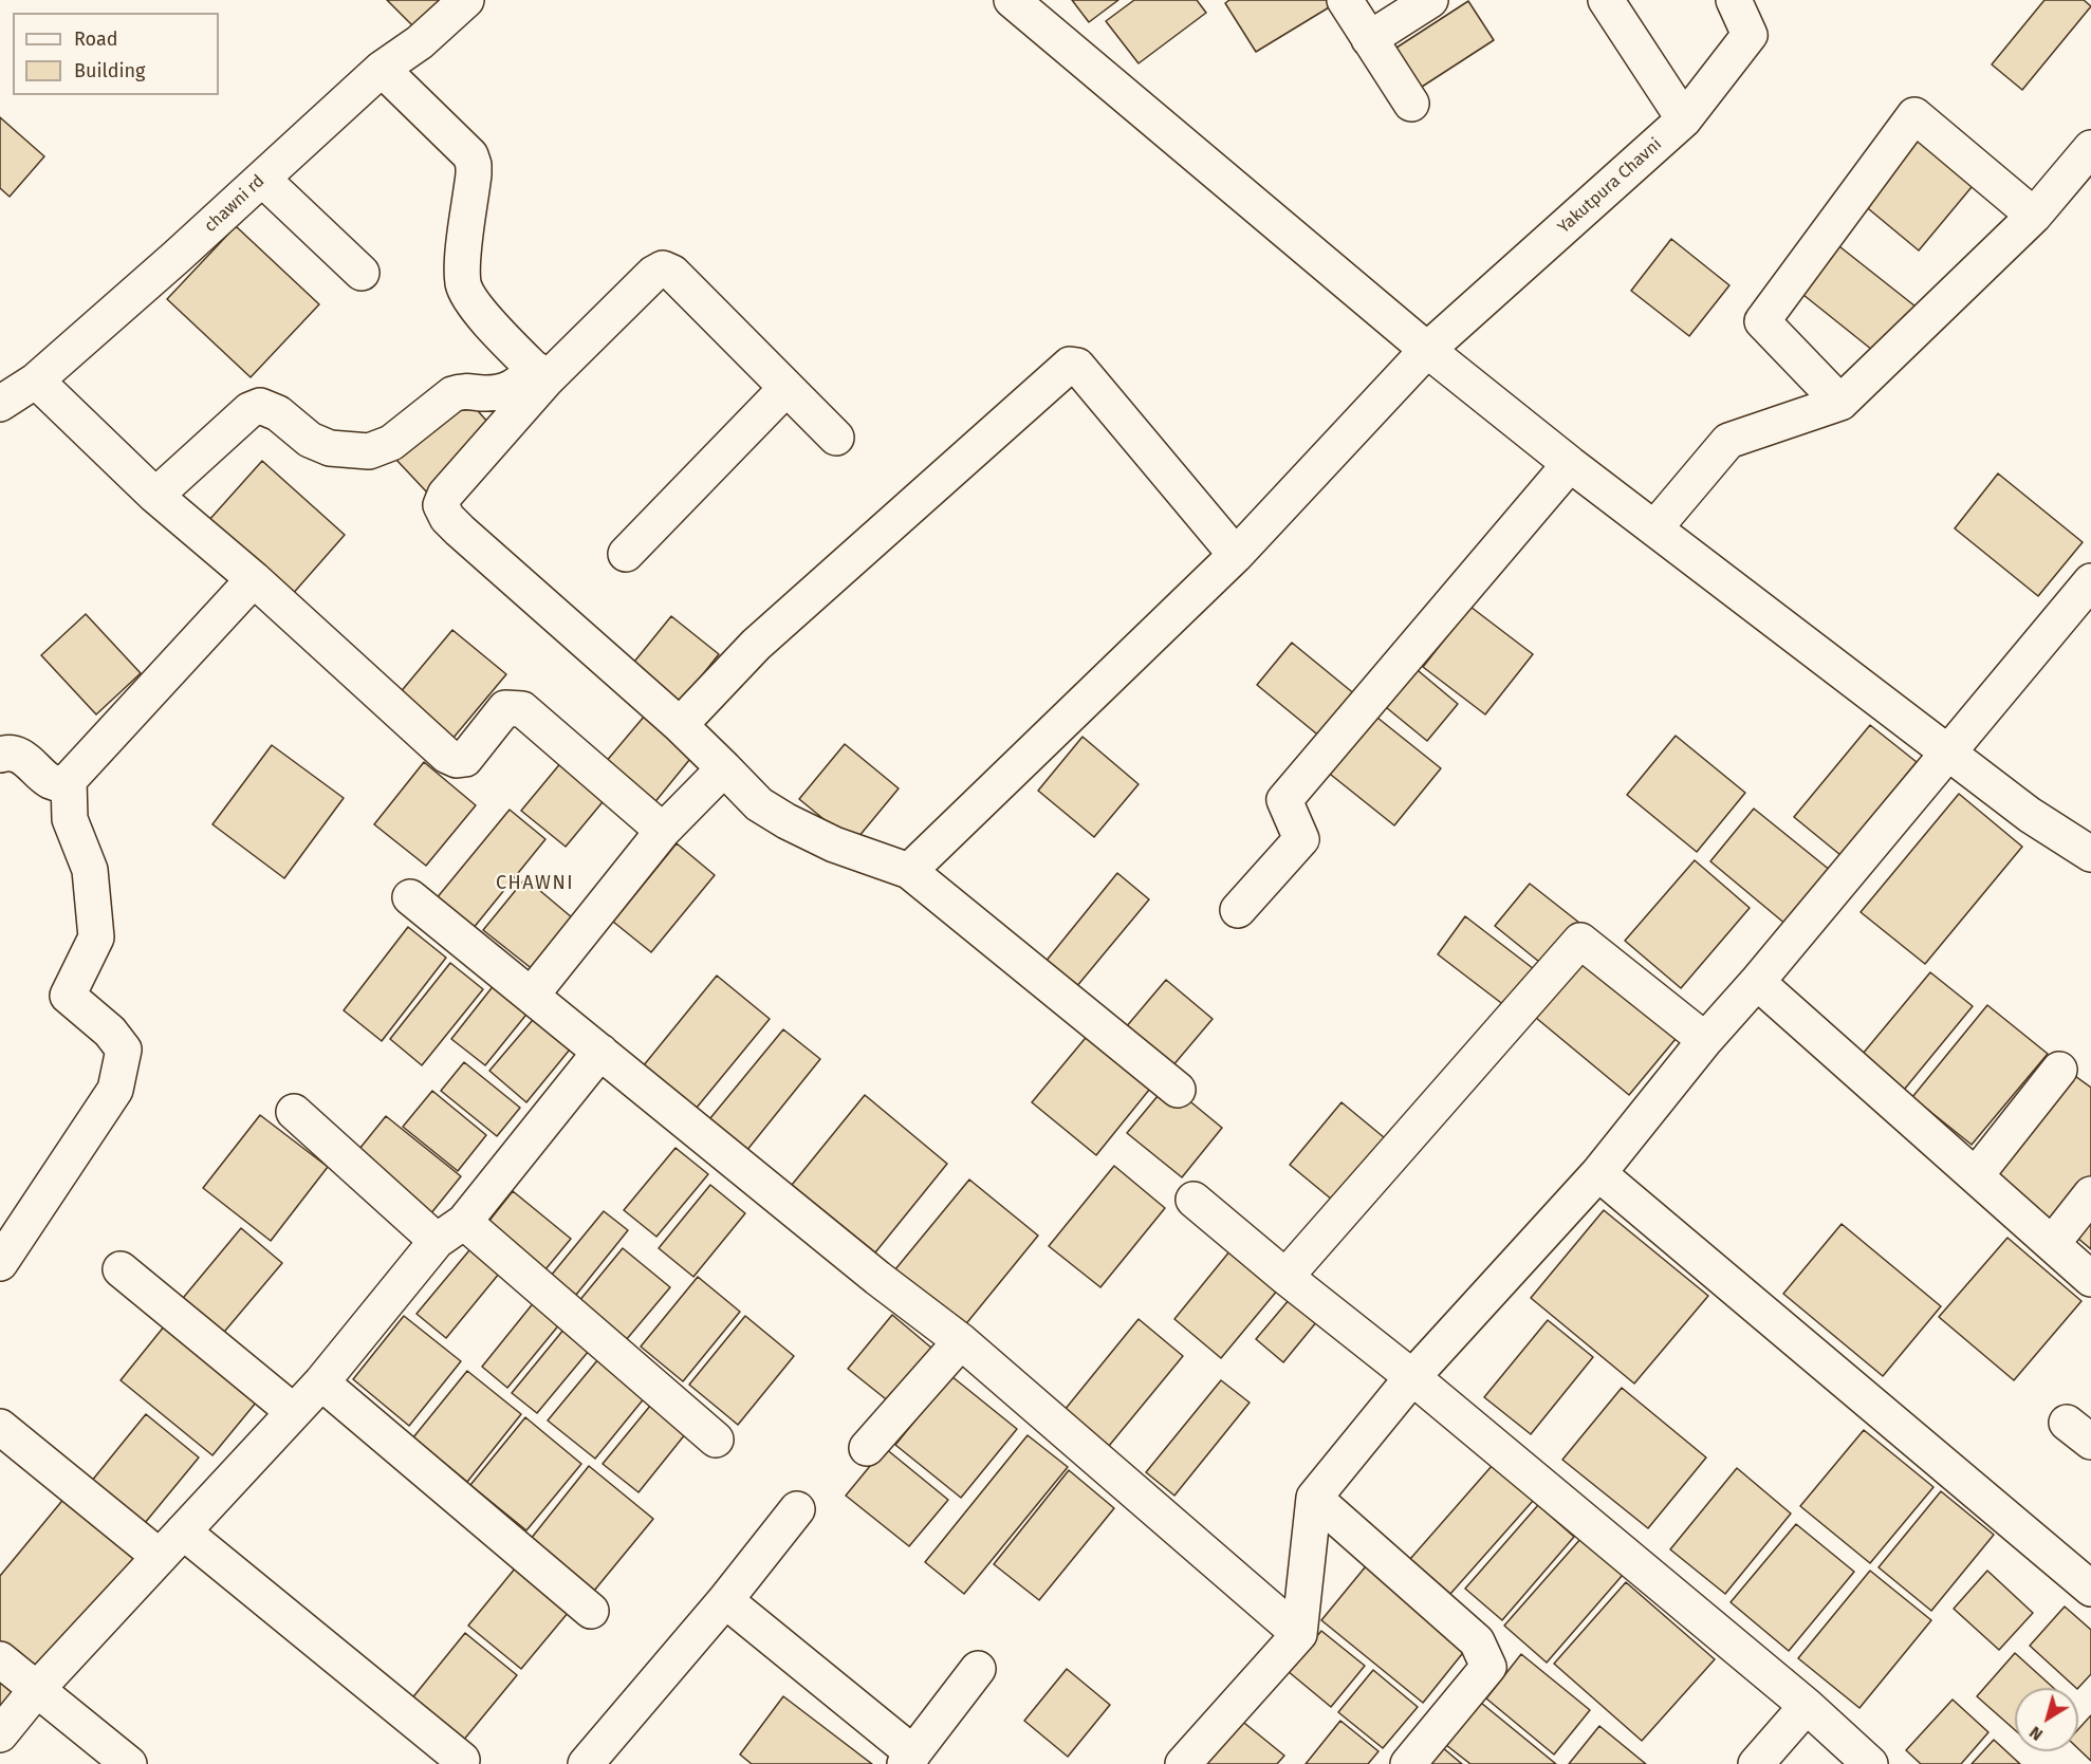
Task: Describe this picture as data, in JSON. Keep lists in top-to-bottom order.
{
  "streets": {
    "street": ["Yakutpura Chavni", "chawni rd"]
  },
  "districts": ["CHAWNI"],
  "legend": ["Road", "Building"],
  "north": "bottom left"
}
